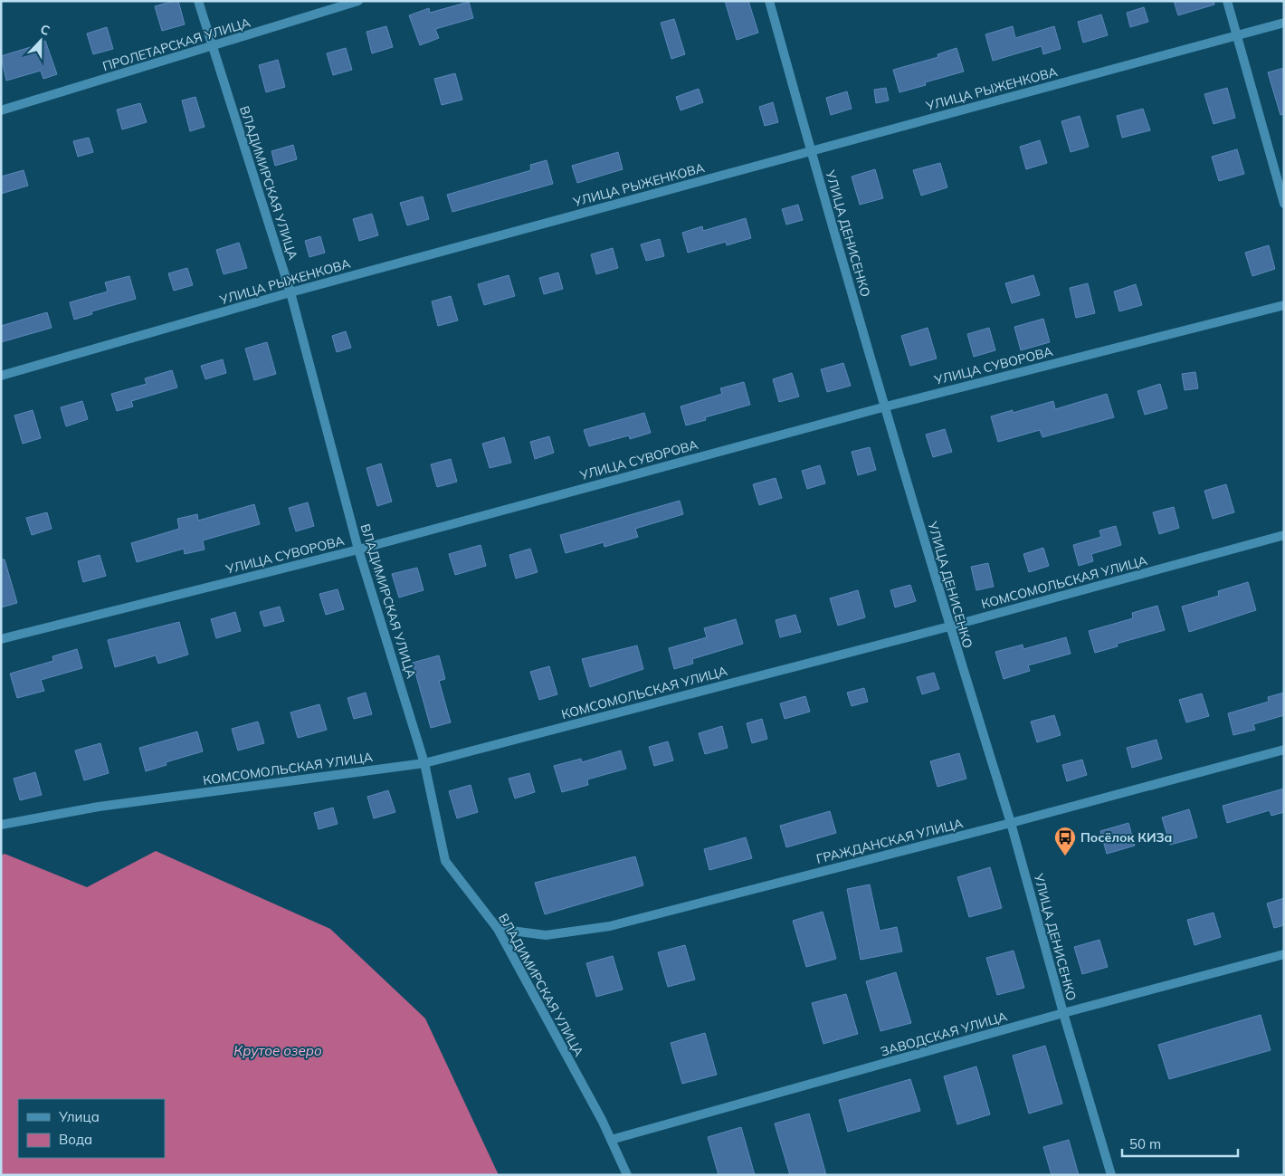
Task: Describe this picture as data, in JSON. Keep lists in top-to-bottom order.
{
  "streets": {
    "street": [
      "ПРОЛЕТАРСКАЯ УЛИЦА",
      "УЛИЦА РЫЖЕНКОВА",
      "ВЛАДИМИРСКАЯ УЛИЦА",
      "УЛИЦА ДЕНИСЕНКО",
      "УЛИЦА СУВОРОВА",
      "КОМСОМОЛЬСКАЯ УЛИЦА",
      "ГРАЖДАНСКАЯ УЛИЦА",
      "ЗАВОДСКАЯ УЛИЦА"
    ]
  },
  "crossings": [
    ["ПРОЛЕТАРСКАЯ УЛИЦА", "ВЛАДИМИРСКАЯ УЛИЦА"],
    ["УЛИЦА РЫЖЕНКОВА", "ВЛАДИМИРСКАЯ УЛИЦА"],
    ["УЛИЦА РЫЖЕНКОВА", "УЛИЦА ДЕНИСЕНКО"],
    ["ВЛАДИМИРСКАЯ УЛИЦА", "УЛИЦА СУВОРОВА"],
    ["ВЛАДИМИРСКАЯ УЛИЦА", "КОМСОМОЛЬСКАЯ УЛИЦА"],
    ["ВЛАДИМИРСКАЯ УЛИЦА", "ГРАЖДАНСКАЯ УЛИЦА"],
    ["ВЛАДИМИРСКАЯ УЛИЦА", "ЗАВОДСКАЯ УЛИЦА"],
    ["УЛИЦА ДЕНИСЕНКО", "УЛИЦА СУВОРОВА"],
    ["УЛИЦА ДЕНИСЕНКО", "КОМСОМОЛЬСКАЯ УЛИЦА"],
    ["УЛИЦА ДЕНИСЕНКО", "ГРАЖДАНСКАЯ УЛИЦА"],
    ["УЛИЦА ДЕНИСЕНКО", "ЗАВОДСКАЯ УЛИЦА"]
  ],
  "water": ["Крутое озеро"],
  "places": {
    "bus stop": ["Посёлок КИЗа"]
  },
  "legend": ["Улица", "Вода"],
  "scale_bar": "50 m",
  "north": "top"
}
